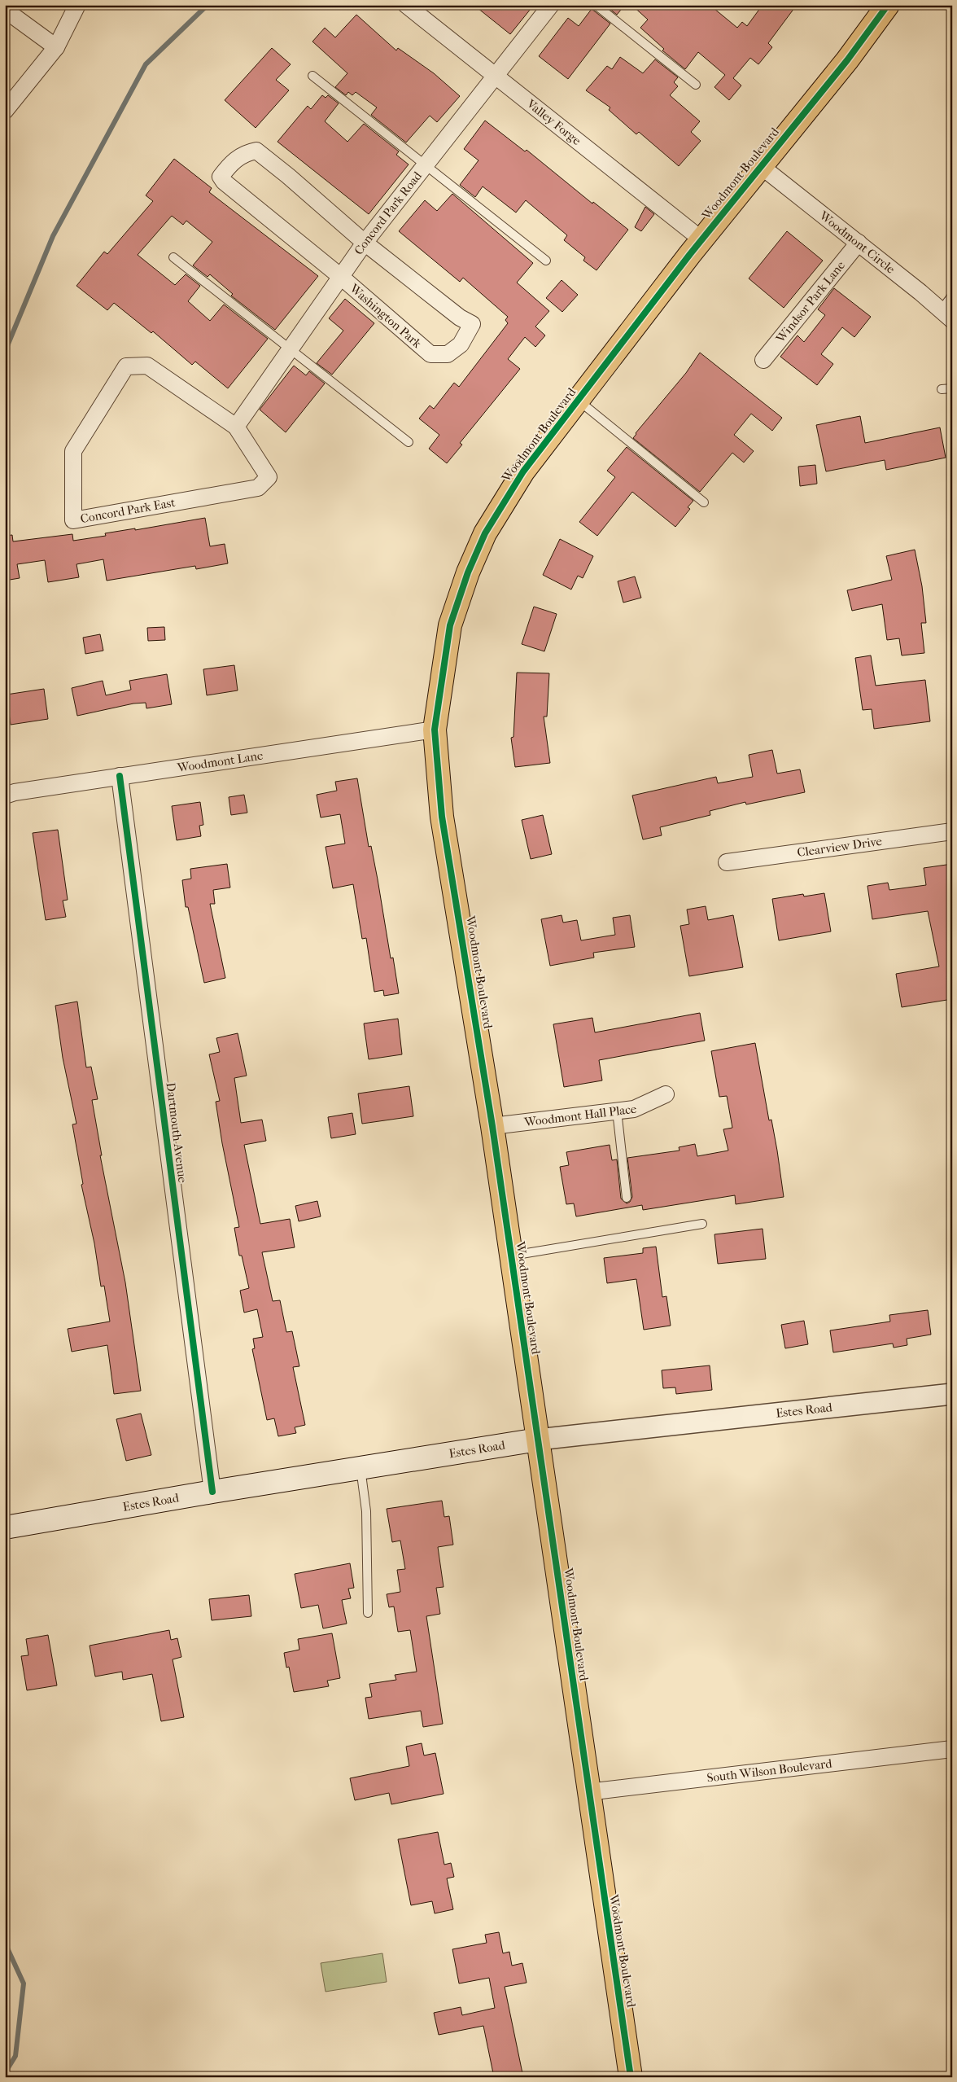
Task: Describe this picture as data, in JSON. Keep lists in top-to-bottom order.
{
  "streets": {
    "main road": ["Woodmont Boulevard", "Estes Road"],
    "street": [
      "Valley Forge",
      "Concord Park Road",
      "Woodmont Circle",
      "Windsor Park Lane",
      "Washington Park",
      "Concord Park East",
      "Woodmont Lane",
      "Clearview Drive",
      "Woodmont Hall Place",
      "Dartmouth Avenue",
      "South Wilson Boulevard"
    ]
  },
  "crossings": [
    ["Valley Forge", "Woodmont Boulevard"],
    ["Valley Forge", "Concord Park Road"],
    ["Woodmont Boulevard", "Woodmont Circle"],
    ["Woodmont Boulevard", "Woodmont Lane"],
    ["Woodmont Boulevard", "Woodmont Hall Place"],
    ["Woodmont Boulevard", "Estes Road"],
    ["Woodmont Boulevard", "South Wilson Boulevard"],
    ["Concord Park Road", "Washington Park"],
    ["Concord Park Road", "Concord Park East"],
    ["Woodmont Circle", "Windsor Park Lane"],
    ["Woodmont Lane", "Dartmouth Avenue"],
    ["Dartmouth Avenue", "Estes Road"]
  ]
}
